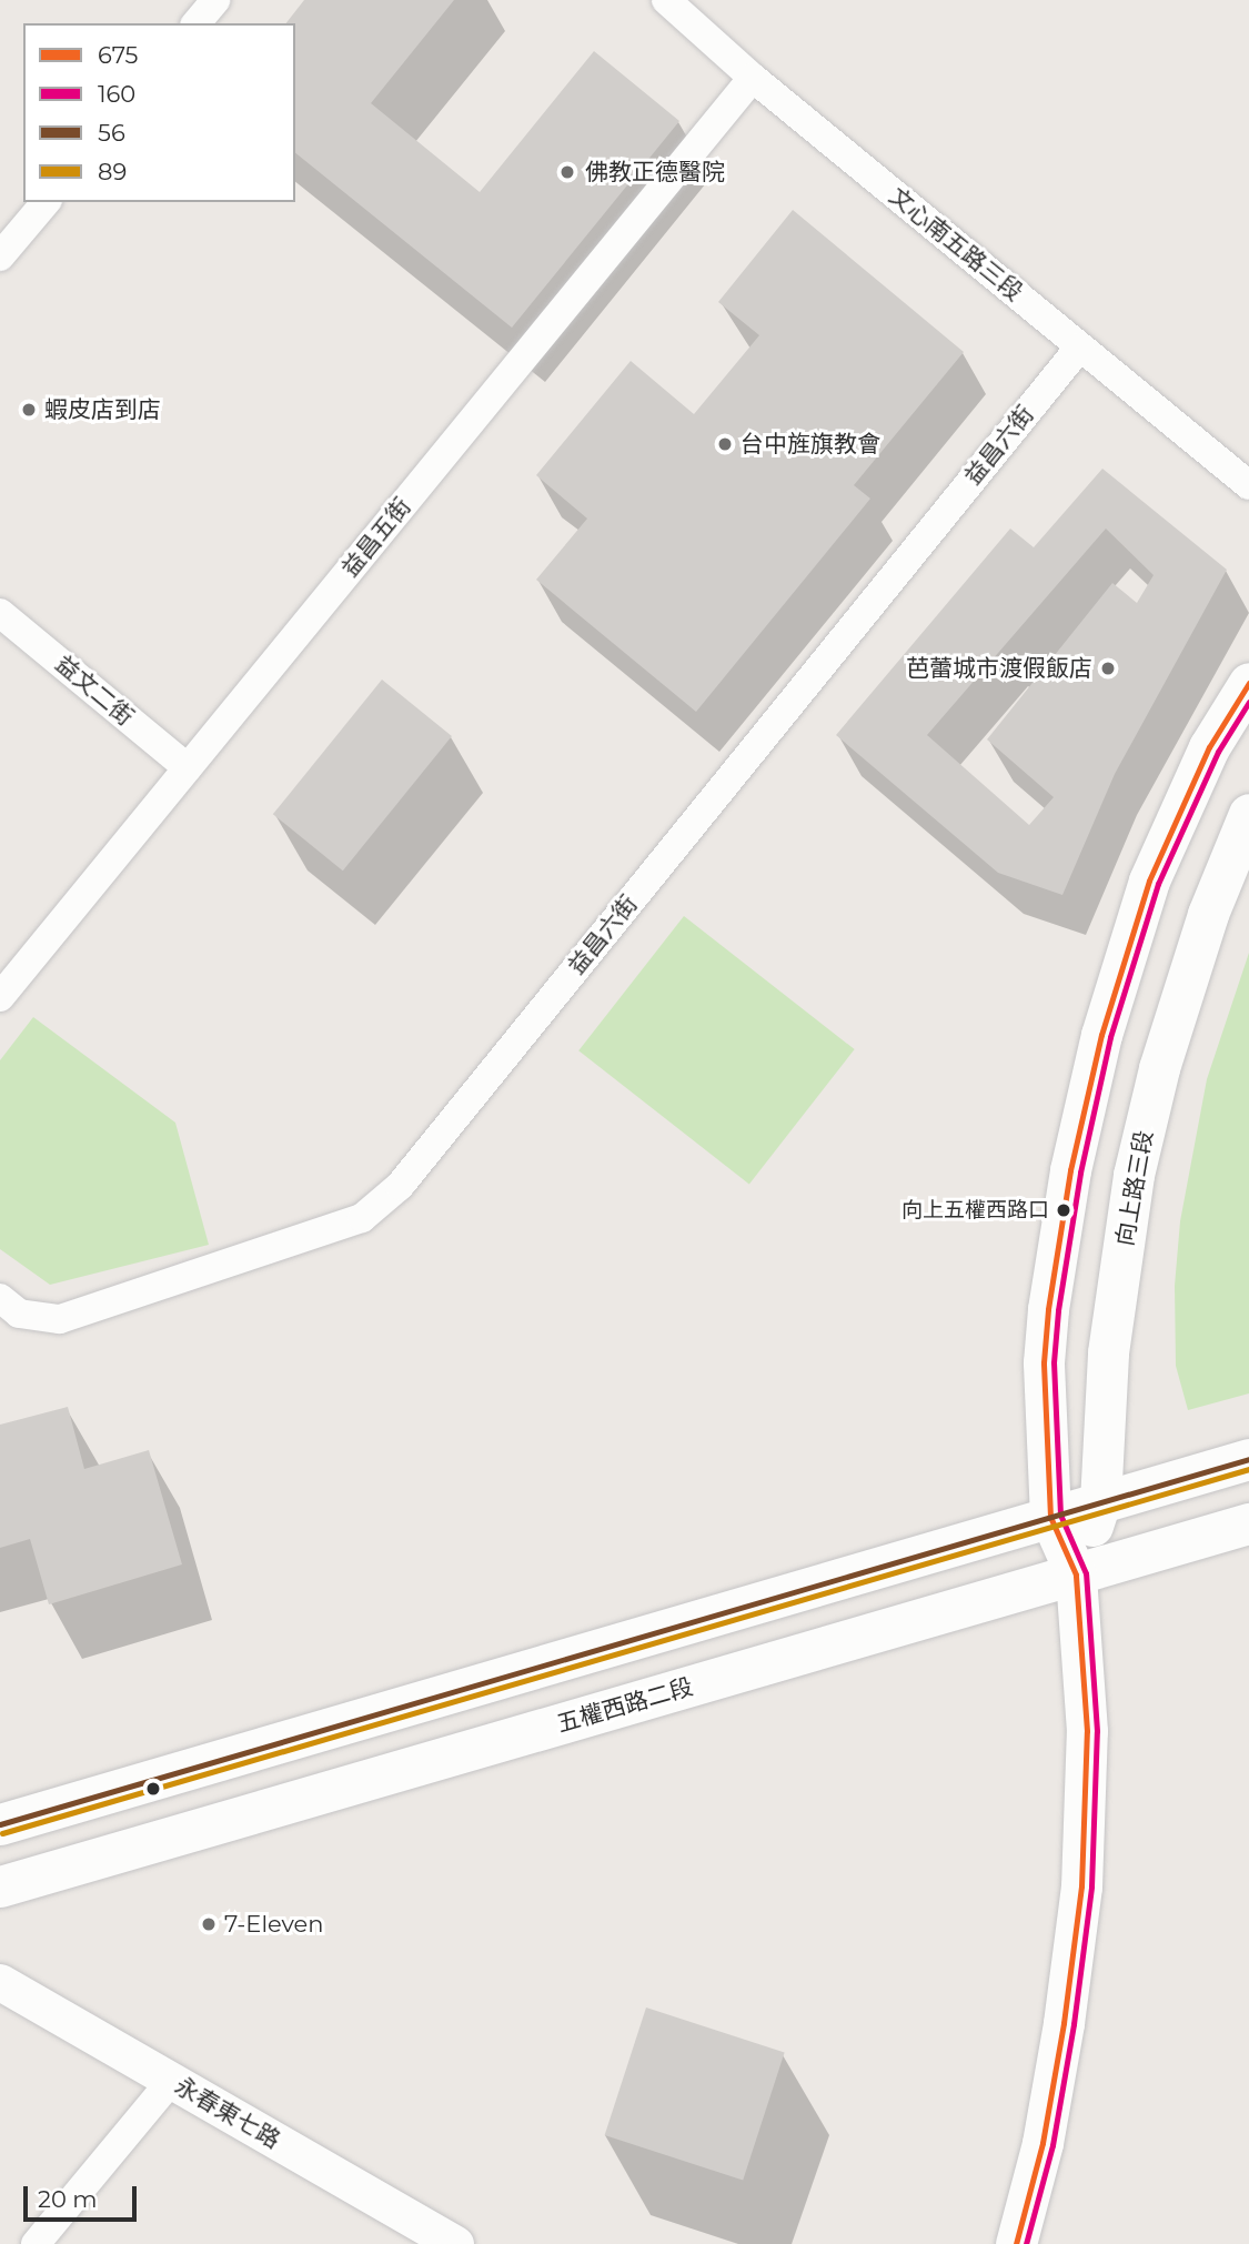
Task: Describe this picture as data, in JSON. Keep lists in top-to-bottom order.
{
  "streets": {
    "main road": ["向上路三段", "五權西路二段"],
    "street": [
      "文心南五路三段",
      "益昌六街",
      "益昌五街",
      "益文二街",
      "永春東七路"
    ]
  },
  "crossings": [
    ["文心南五路三段", "益昌六街"],
    ["文心南五路三段", "益昌五街"],
    ["益昌五街", "益文二街"],
    ["向上路三段", "五權西路二段"]
  ],
  "places": [
    "佛教正德醫院",
    "蝦皮店到店",
    "台中旌旗教會",
    "芭蕾城市渡假飯店",
    "向上五權西路口",
    "7-Eleven"
  ],
  "lines": [
    "transit line 675",
    "transit line 160",
    "transit line 56",
    "transit line 89"
  ],
  "legend": [
    "675",
    "160",
    "56",
    "89"
  ],
  "scale_bar": "20 m"
}
